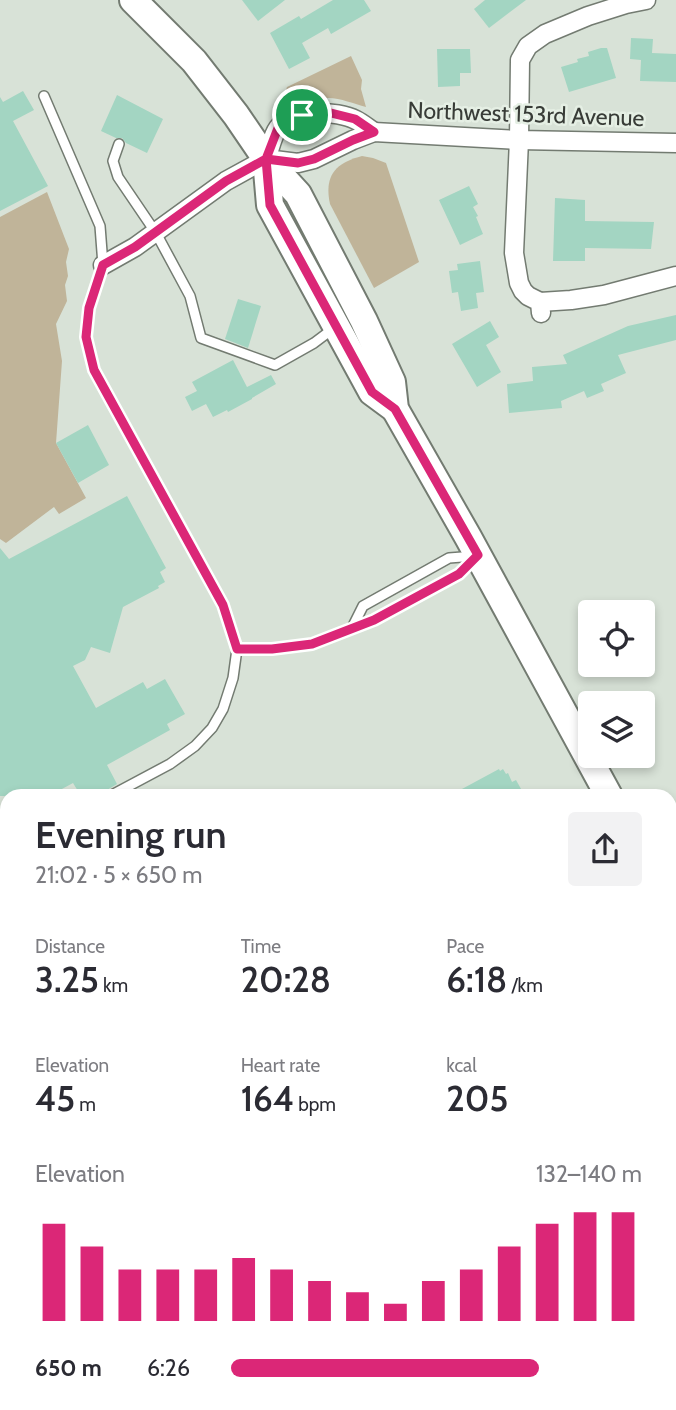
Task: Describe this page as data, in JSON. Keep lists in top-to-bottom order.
{
  "streets": {
    "street": ["Northwest 153rd Avenue"]
  },
  "page": {
    "heading": ["Evening run", "21:02 · 5 × 650 m"],
    "stats": [
      ["Distance", "3.25 km"],
      ["Time", "20:28"],
      ["Pace", "6:18 /km"],
      ["Elevation", "45 m"],
      ["Heart rate", "164 bpm"],
      ["kcal", "205"]
    ],
    "chart": ["Elevation", "132–140 m"],
    "list": [
      {
        "name": "650 m",
        "note": "6:26"
      }
    ]
  }
}
